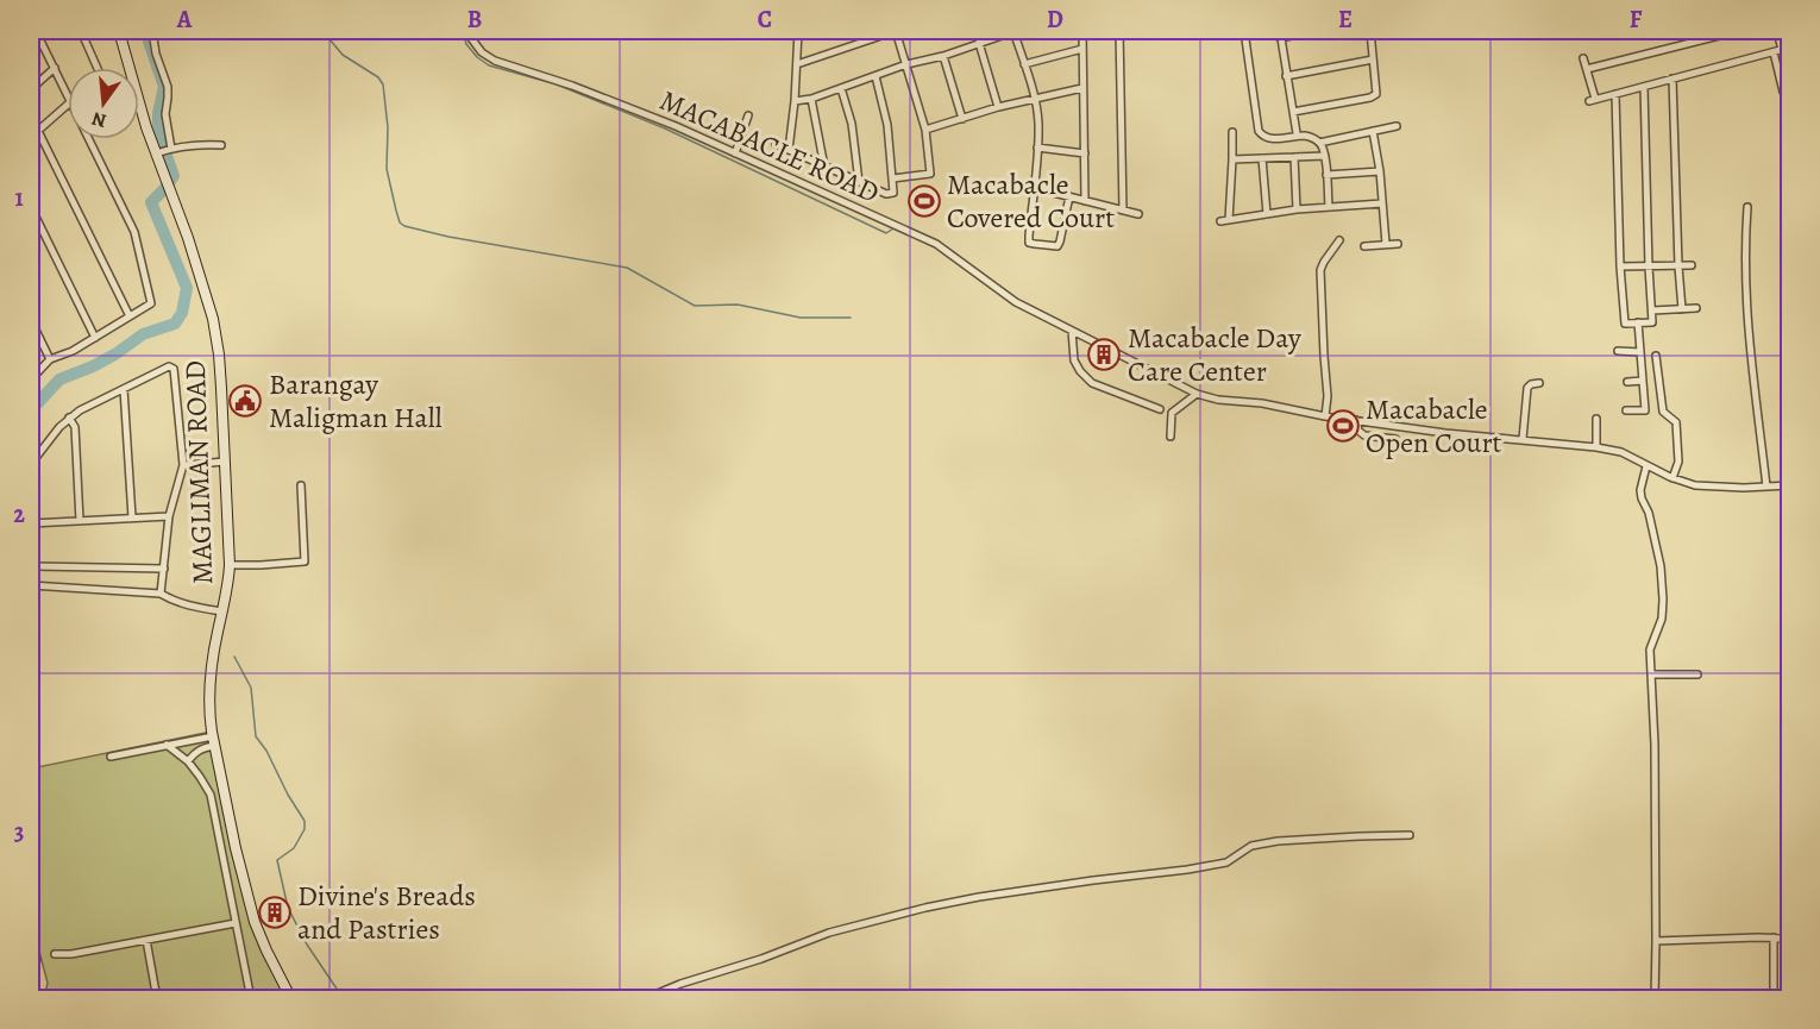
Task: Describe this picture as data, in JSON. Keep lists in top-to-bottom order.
{
  "streets": {
    "street": ["MACABACLE ROAD", "MAGLIMAN ROAD"]
  },
  "places": {
    "sports": ["Macabacle Covered Court", "Macabacle Open Court"],
    "building": ["Macabacle Day Care Center", "Divine's Breads and Pastries"],
    "public building": ["Barangay Maligman Hall"]
  },
  "north": "bottom",
  "grid": {
    "columns": [
      "A",
      "B",
      "C",
      "D",
      "E",
      "F"
    ],
    "rows": ["1", "2", "3"]
  }
}
